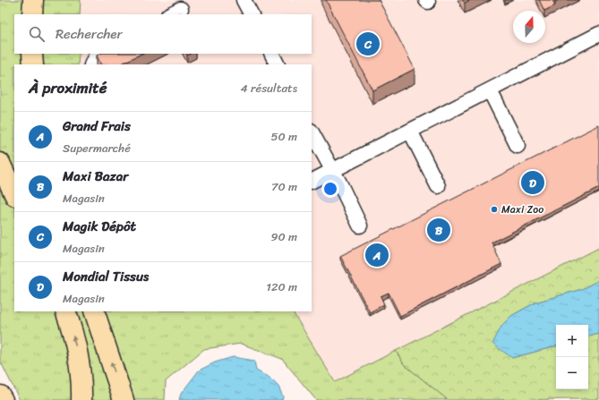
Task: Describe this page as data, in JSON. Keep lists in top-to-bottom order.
{
  "places": ["Maxi Zoo"],
  "north": "top",
  "page": {
    "search": "Rechercher",
    "pins": [
      "C",
      "D",
      "B",
      "A"
    ],
    "heading": ["À proximité", "4 résultats"],
    "list": [
      {
        "mark": "A",
        "name": "Grand Frais",
        "note": "Supermarché",
        "value": "50 m"
      },
      {
        "mark": "B",
        "name": "Maxi Bazar",
        "note": "Magasin",
        "value": "70 m"
      },
      {
        "mark": "C",
        "name": "Magik Dépôt",
        "note": "Magasin",
        "value": "90 m"
      },
      {
        "mark": "D",
        "name": "Mondial Tissus",
        "note": "Magasin",
        "value": "120 m"
      }
    ],
    "map_buttons": ["+", "−"]
  }
}
